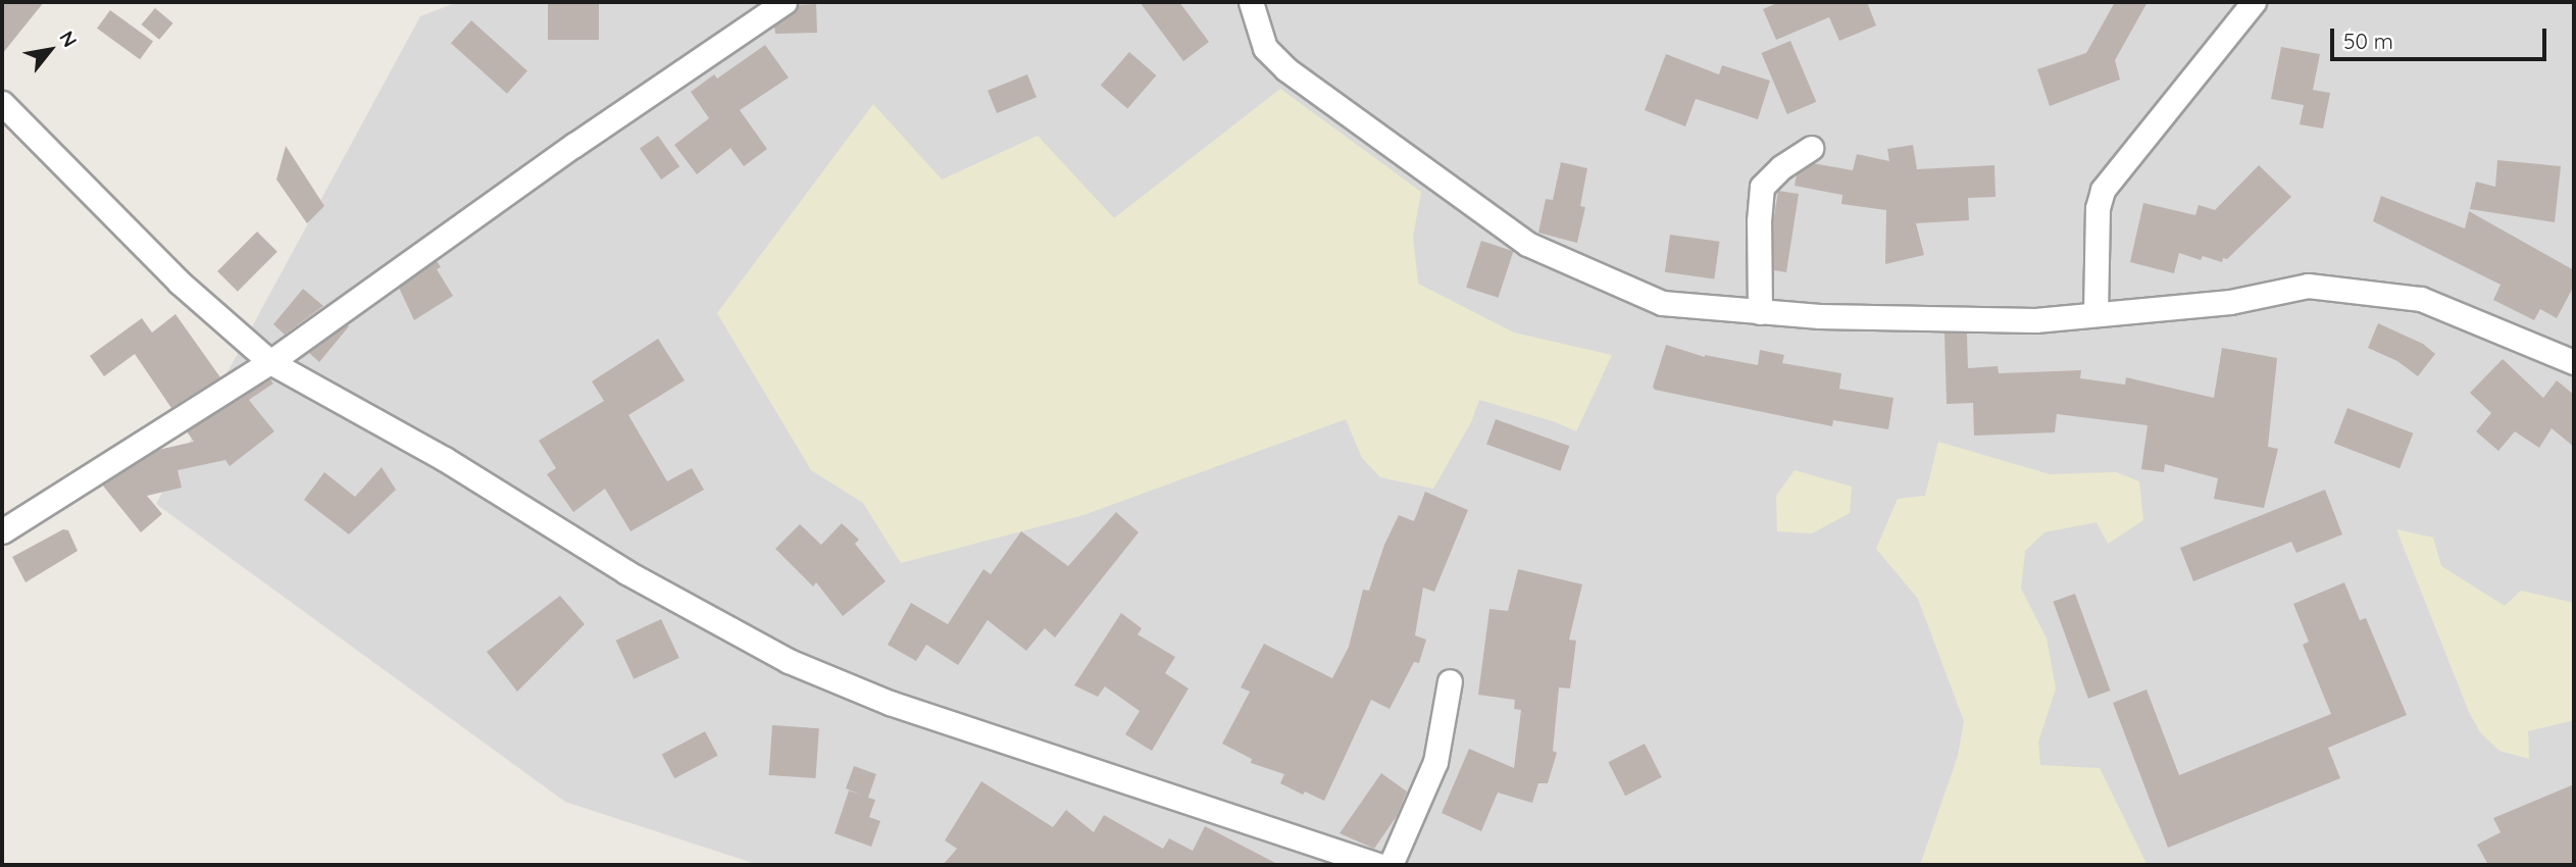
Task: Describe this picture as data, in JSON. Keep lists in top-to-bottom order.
{
  "scale_bar": "50 m",
  "north": "top right"
}
